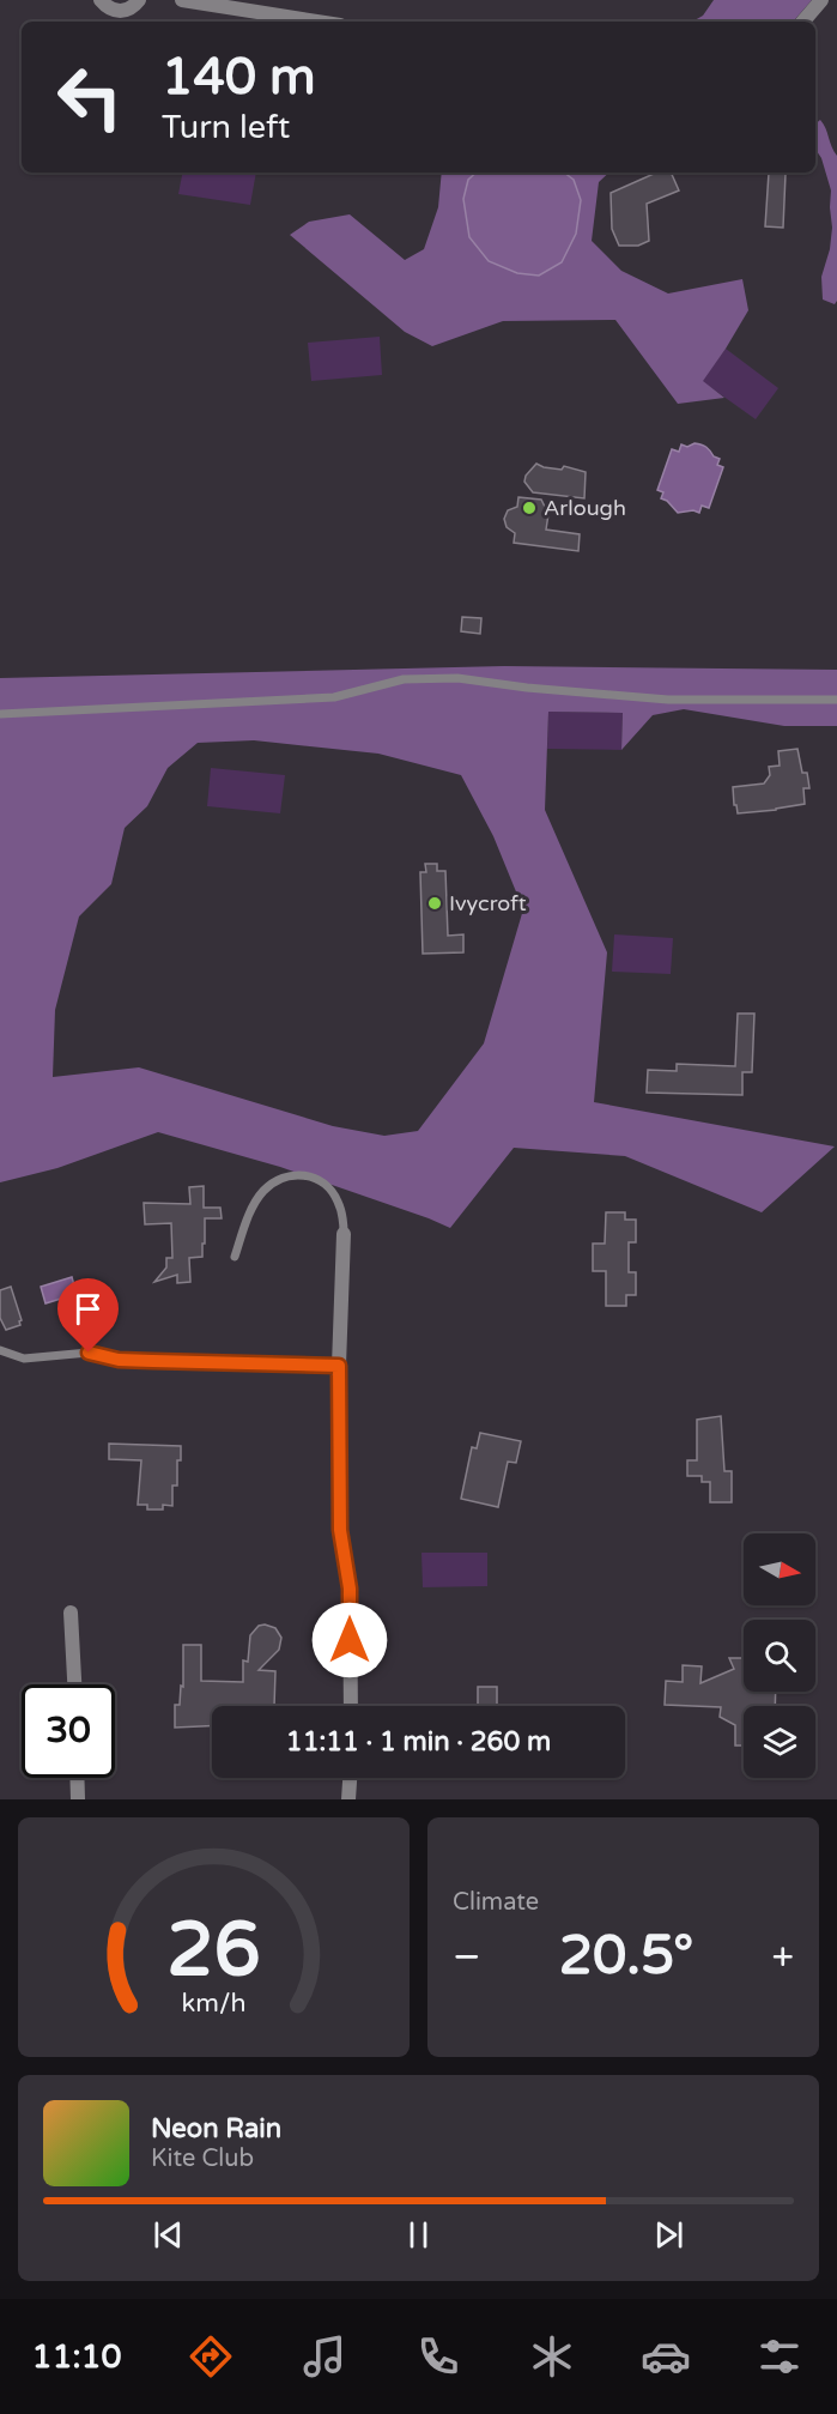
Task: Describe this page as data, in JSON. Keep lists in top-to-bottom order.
{
  "places": ["Arlough", "Ivycroft"],
  "north": "right",
  "page": {
    "turn": ["140 m", "Turn left"],
    "limit": "30",
    "trip": "11:11 · 1 min · 260 m",
    "tile": "Climate",
    "heat": ["−", "20.5°", "+"],
    "song": ["Neon Rain", "Kite Club"],
    "tabs": "11:10",
    "gauge": ["26", "km/h"]
  }
}
